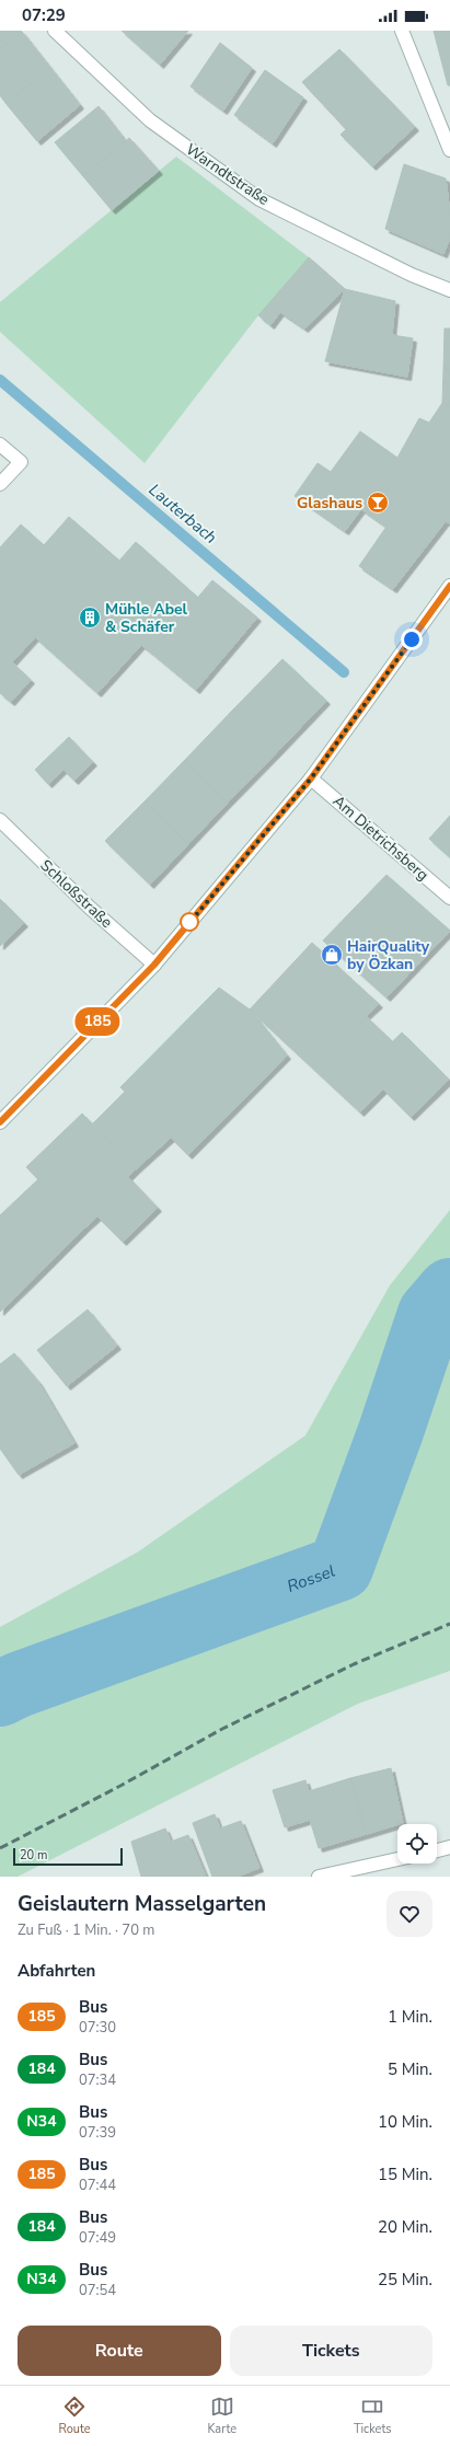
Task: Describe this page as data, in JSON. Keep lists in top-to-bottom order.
{
  "streets": {
    "street": ["Warndtstraße", "Am Dietrichsberg", "Schloßstraße"]
  },
  "water": ["Lauterbach", "Rossel"],
  "places": {
    "bar": ["Glashaus"],
    "building": ["Mühle Abel & Schäfer"],
    "shop": ["HairQuality by Özkan"]
  },
  "lines": ["bus line 185"],
  "scale_bar": "20 m",
  "page": {
    "status": "07:29",
    "on_map": "185",
    "scale": "20 m",
    "heading": [
      ["Geislautern Masselgarten", "Zu Fuß · 1 Min. · 70 m"],
      "Abfahrten"
    ],
    "list": [
      {
        "mark": "185",
        "name": "Bus",
        "note": "07:30",
        "value": "1 Min."
      },
      {
        "mark": "184",
        "name": "Bus",
        "note": "07:34",
        "value": "5 Min."
      },
      {
        "mark": "N34",
        "name": "Bus",
        "note": "07:39",
        "value": "10 Min."
      },
      {
        "mark": "185",
        "name": "Bus",
        "note": "07:44",
        "value": "15 Min."
      },
      {
        "mark": "184",
        "name": "Bus",
        "note": "07:49",
        "value": "20 Min."
      },
      {
        "mark": "N34",
        "name": "Bus",
        "note": "07:54",
        "value": "25 Min."
      }
    ],
    "buttons": ["Route", "Tickets"],
    "tabs": ["Route", "Karte", "Tickets"]
  }
}
